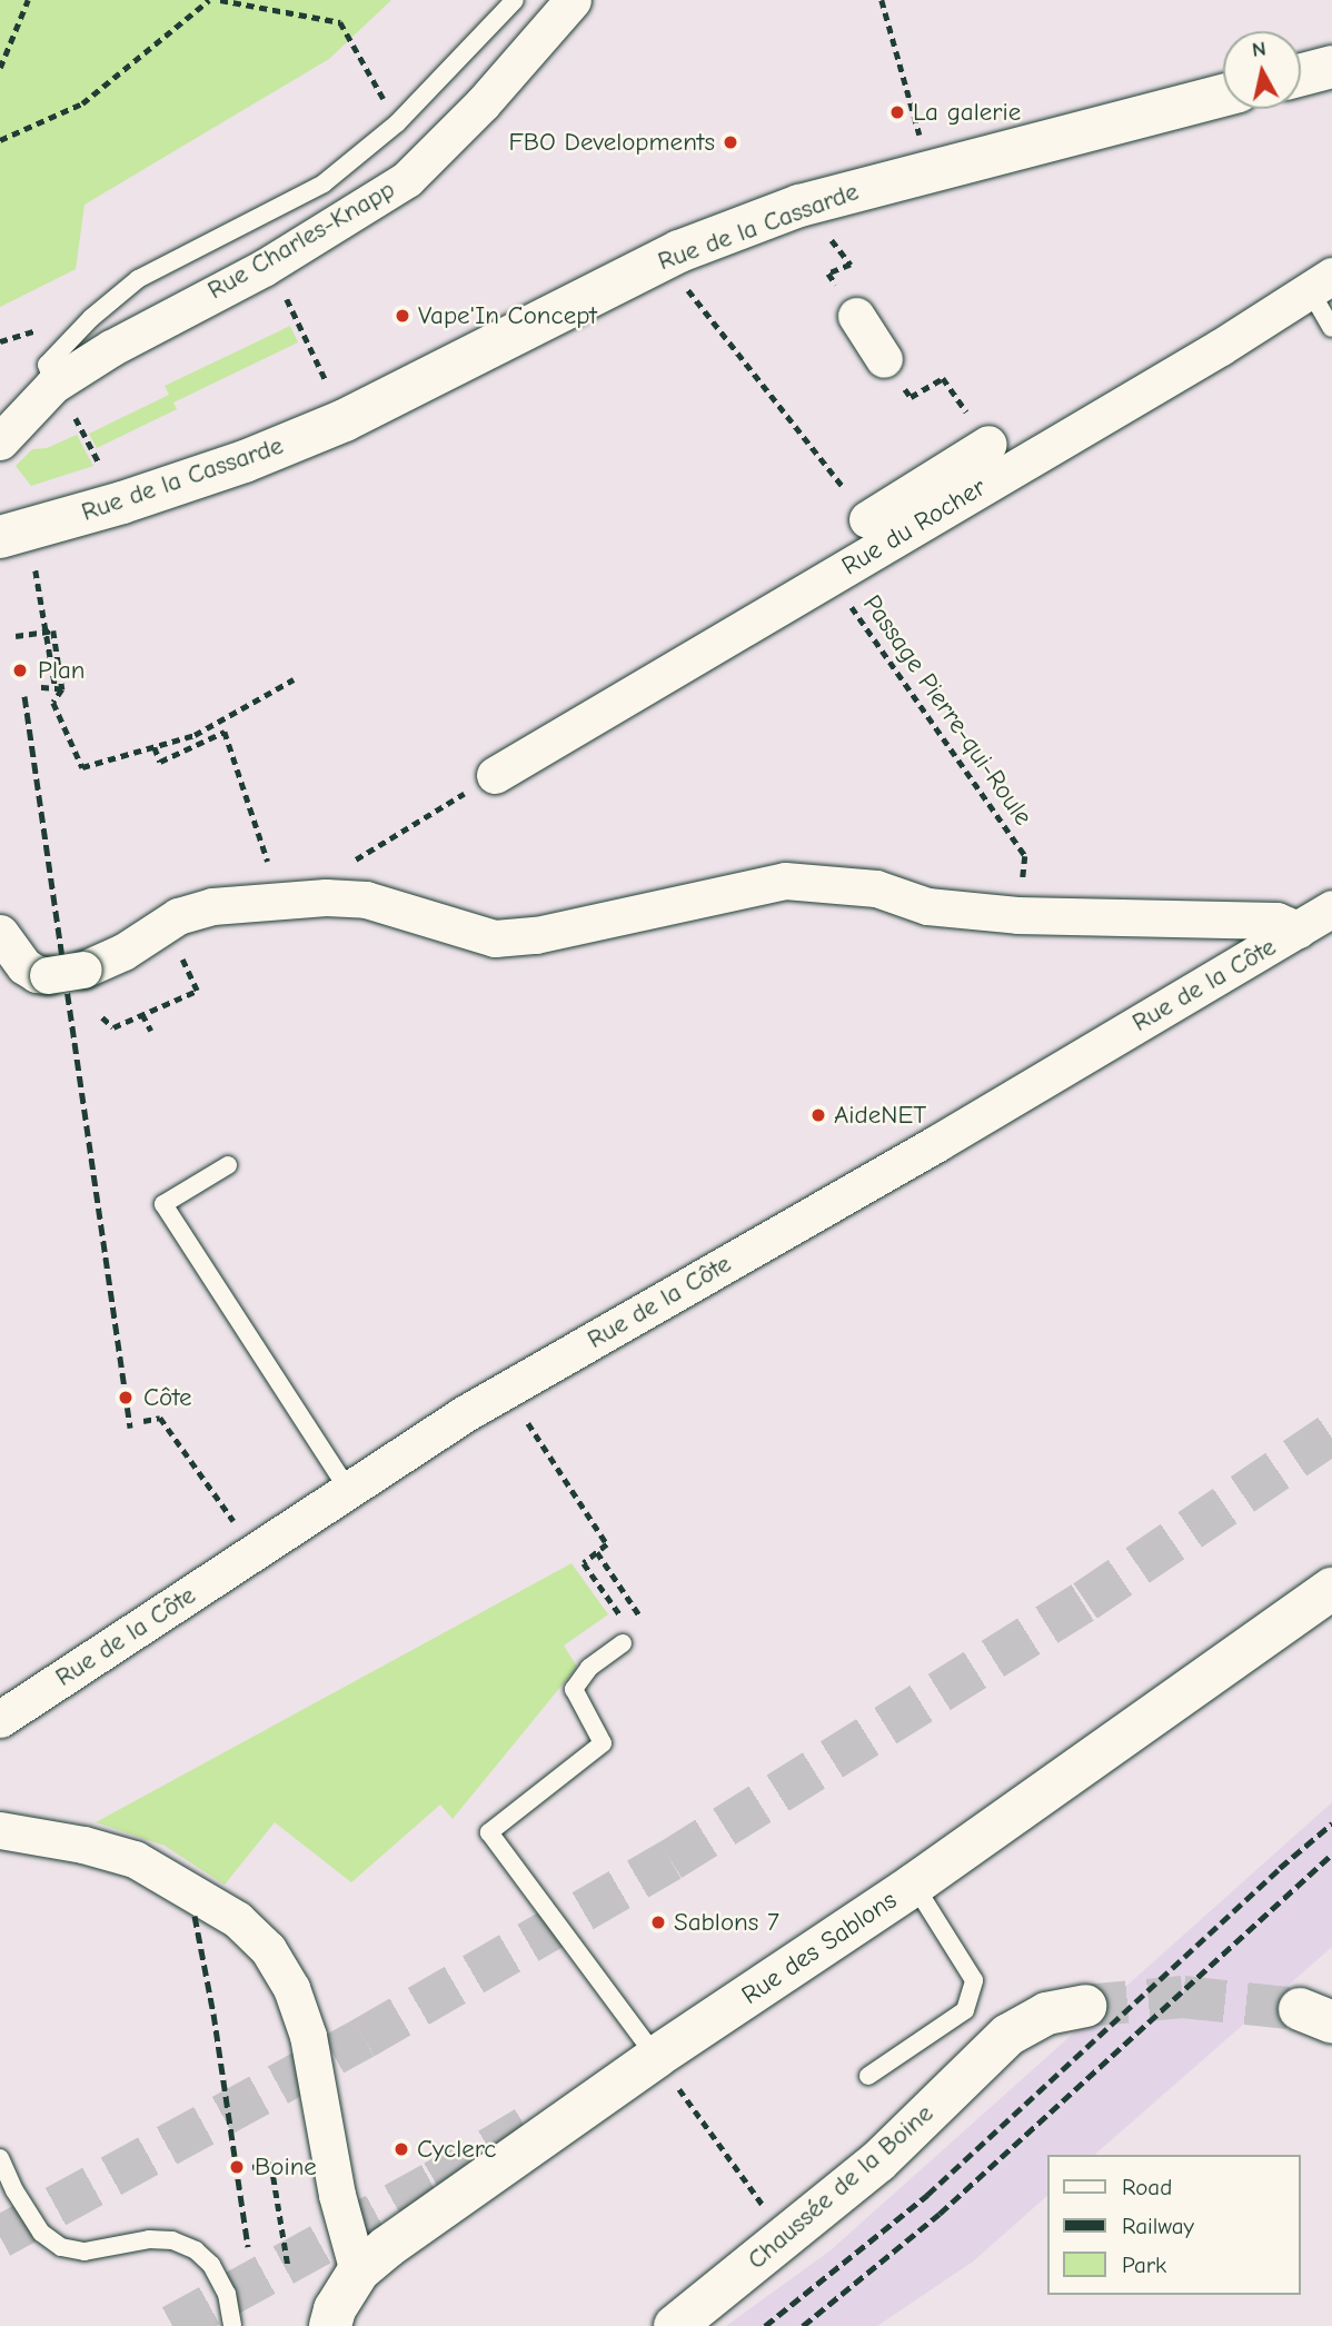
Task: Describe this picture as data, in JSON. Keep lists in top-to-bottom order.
{
  "streets": {
    "main road": ["Rue de la Cassarde", "Rue des Sablons", "Chaussée de la Boine"],
    "street": ["Rue Charles-Knapp", "Rue du Rocher", "Rue de la Côte"],
    "path": ["Passage Pierre-qui-Roule"]
  },
  "crossings": [
    ["Rue du Rocher", "Passage Pierre-qui-Roule"]
  ],
  "places": [
    "La galerie",
    "FBO Developments",
    "Vape'In Concept",
    "Plan",
    "AideNET",
    "Côte",
    "Sablons 7",
    "Cyclerc",
    "Boine"
  ],
  "legend": ["Road", "Railway", "Park"],
  "north": "top"
}
